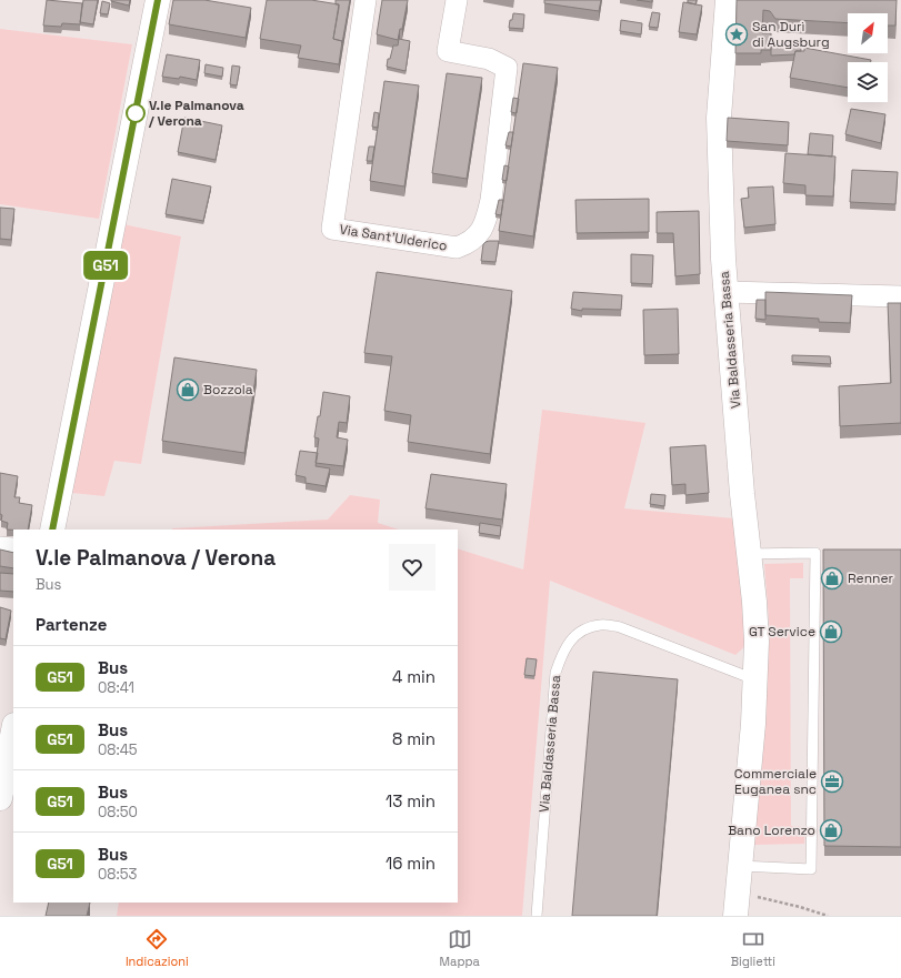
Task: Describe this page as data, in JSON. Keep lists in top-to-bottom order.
{
  "streets": {
    "street": ["Via Sant'Ulderico", "Via Baldasseria Bassa"]
  },
  "places": {
    "place": ["San Durì di Augsburg"],
    "other": ["V.le Palmanova / Verona"],
    "shop": [
      "Bozzola",
      "Renner",
      "GT Service",
      "Bano Lorenzo"
    ],
    "office": ["Commerciale Euganea snc"]
  },
  "lines": ["bus line G51"],
  "north": "top right",
  "page": {
    "on_map": "G51",
    "heading": [
      ["V.le Palmanova / Verona", "Bus"],
      "Partenze"
    ],
    "list": [
      {
        "mark": "G51",
        "name": "Bus",
        "note": "08:41",
        "value": "4 min"
      },
      {
        "mark": "G51",
        "name": "Bus",
        "note": "08:45",
        "value": "8 min"
      },
      {
        "mark": "G51",
        "name": "Bus",
        "note": "08:50",
        "value": "13 min"
      },
      {
        "mark": "G51",
        "name": "Bus",
        "note": "08:53",
        "value": "16 min"
      }
    ],
    "tabs": ["Indicazioni", "Mappa", "Biglietti"]
  }
}
